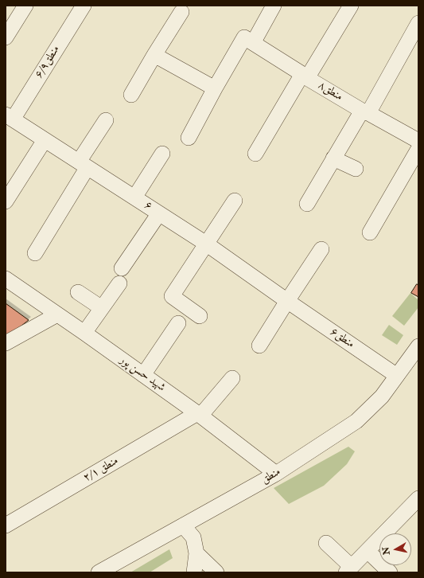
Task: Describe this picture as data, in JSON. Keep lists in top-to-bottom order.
{
  "streets": {
    "street": [
      "منطق۶/۹",
      "منطق۸",
      "۶",
      "منطق۶",
      "شهید حسن پور",
      "منطق ۲/۱",
      "منطق"
    ]
  },
  "crossings": [
    ["منطق۶/۹", "۶"],
    ["۶", "منطق۶"],
    ["منطق۶", "منطق"],
    ["شهید حسن پور", "منطق ۲/۱"],
    ["شهید حسن پور", "منطق"]
  ],
  "north": "left"
}
